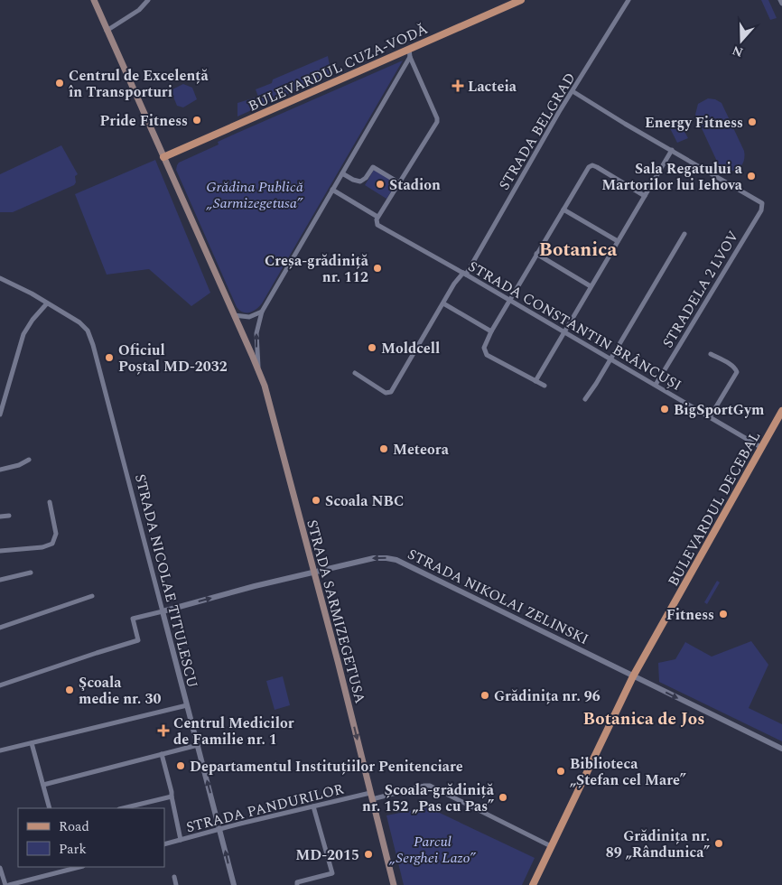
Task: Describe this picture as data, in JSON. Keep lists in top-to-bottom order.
{
  "streets": {
    "main road": ["BULEVARDUL CUZA-VODĂ", "BULEVARDUL DECEBAL", "STRADA SARMIZEGETUSA"],
    "street": [
      "STRADA BELGRAD",
      "STRADELA 2 LVOV",
      "STRADA CONSTANTIN BRÂNCUȘI",
      "STRADA NICOLAE TITULESCU",
      "STRADA NIKOLAI ZELINSKI",
      "STRADA PANDURILOR"
    ]
  },
  "crossings": [
    ["BULEVARDUL CUZA-VODĂ", "STRADA SARMIZEGETUSA"],
    ["STRADA BELGRAD", "STRADA CONSTANTIN BRÂNCUȘI"],
    ["STRADELA 2 LVOV", "STRADA CONSTANTIN BRÂNCUȘI"],
    ["STRADA CONSTANTIN BRÂNCUȘI", "BULEVARDUL DECEBAL"],
    ["BULEVARDUL DECEBAL", "STRADA NIKOLAI ZELINSKI"],
    ["BULEVARDUL DECEBAL", "STRADA PANDURILOR"],
    ["STRADA NICOLAE TITULESCU", "STRADA NIKOLAI ZELINSKI"],
    ["STRADA NICOLAE TITULESCU", "STRADA PANDURILOR"],
    ["STRADA NIKOLAI ZELINSKI", "STRADA SARMIZEGETUSA"],
    ["STRADA SARMIZEGETUSA", "STRADA PANDURILOR"]
  ],
  "districts": ["Botanica", "Botanica de Jos"],
  "parks": ["Grădina Publică „Sarmizegetusa”", "Parcul „Serghei Lazo”"],
  "places": {
    "other": [
      "Centrul de Excelență în Transporturi",
      "Pride Fitness",
      "Energy Fitness",
      "Sala Regatului a Martorilor lui Iehova",
      "Stadion",
      "Creșa-grădiniță nr. 112",
      "Moldcell",
      "Oficiul Poștal MD-2032",
      "BigSportGym",
      "Meteora",
      "Scoala NBC",
      "Fitness",
      "Şcoala medie nr. 30",
      "Grădinița nr. 96",
      "Departamentul Instituțiilor Penitenciare",
      "Biblioteca „Ștefan cel Mare”",
      "Școala-grădiniță nr. 152 „Pas cu Pas”",
      "Grădinița nr. 89 „Rândunica”",
      "MD-2015"
    ],
    "health": ["Lacteia", "Centrul Medicilor de Familie nr. 1"]
  },
  "legend": ["Road", "Park"],
  "north": "bottom"
}
